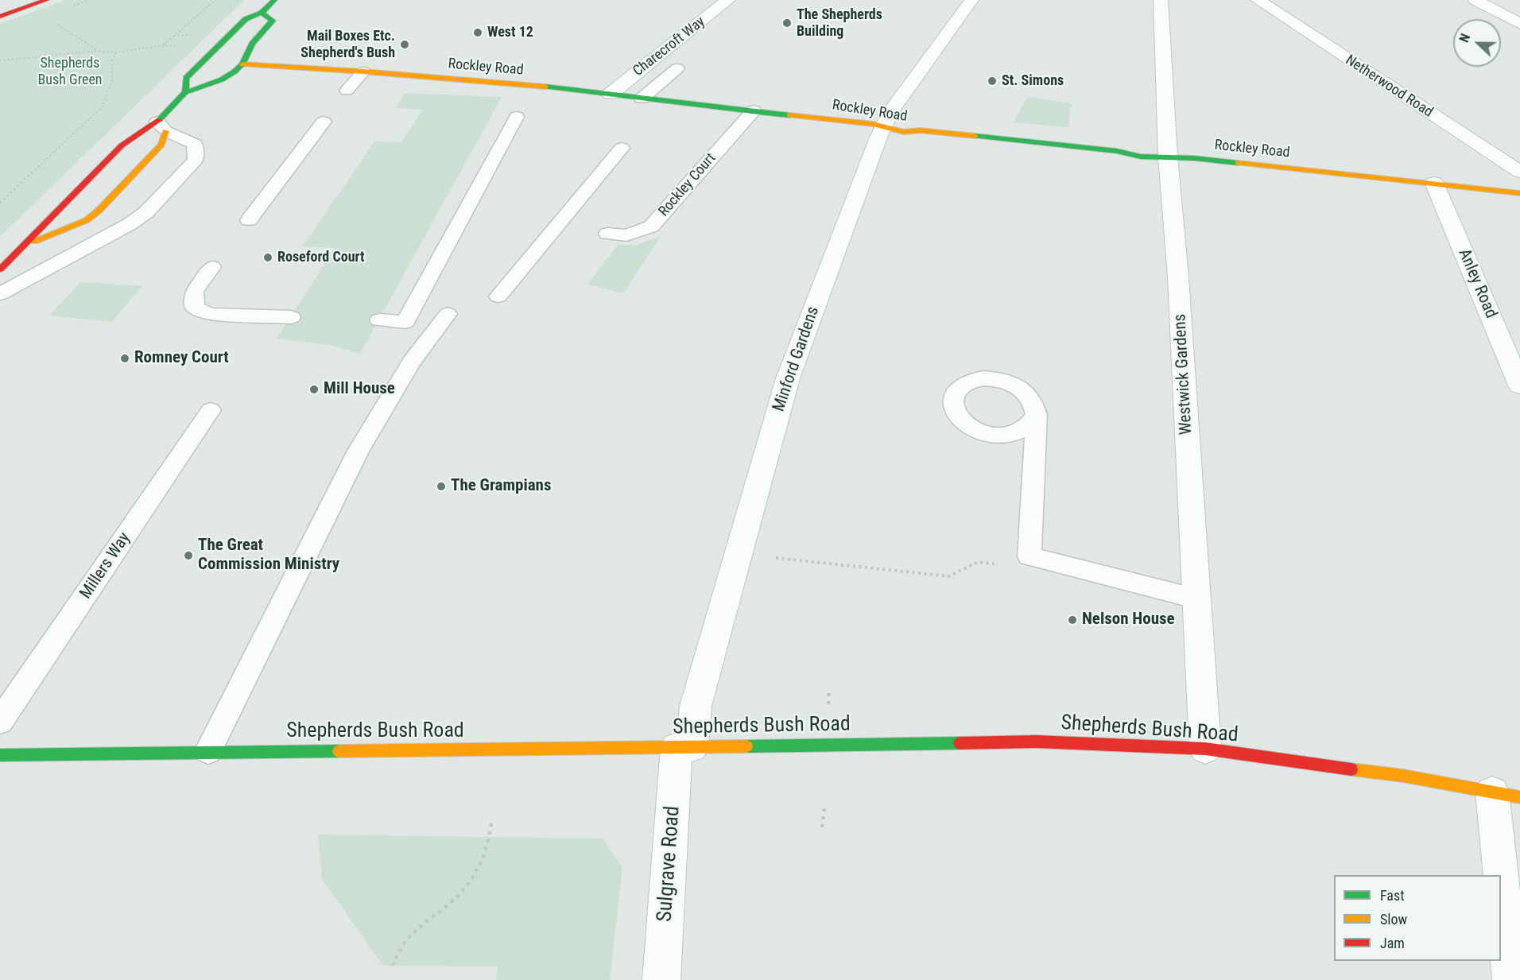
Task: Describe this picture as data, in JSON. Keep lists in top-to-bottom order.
{
  "streets": {
    "main road": ["Rockley Road", "Shepherds Bush Road"],
    "street": [
      "Charecroft Way",
      "Netherwood Road",
      "Anley Road",
      "Minford Gardens",
      "Westwick Gardens",
      "Sulgrave Road"
    ],
    "lane": ["Rockley Court", "Millers Way"]
  },
  "crossings": [
    ["Charecroft Way", "Rockley Road"],
    ["Rockley Road", "Rockley Court"],
    ["Rockley Road", "Anley Road"],
    ["Rockley Road", "Minford Gardens"],
    ["Rockley Road", "Westwick Gardens"],
    ["Minford Gardens", "Shepherds Bush Road"],
    ["Minford Gardens", "Sulgrave Road"],
    ["Westwick Gardens", "Shepherds Bush Road"],
    ["Shepherds Bush Road", "Sulgrave Road"]
  ],
  "parks": ["Shepherds Bush Green"],
  "places": [
    "The Shepherds Building",
    "West 12",
    "Mail Boxes Etc. Shepherd's Bush",
    "St. Simons",
    "Roseford Court",
    "Romney Court",
    "Mill House",
    "The Grampians",
    "The Great Commission Ministry",
    "Nelson House"
  ],
  "legend": ["Fast", "Slow", "Jam"],
  "north": "left"
}
